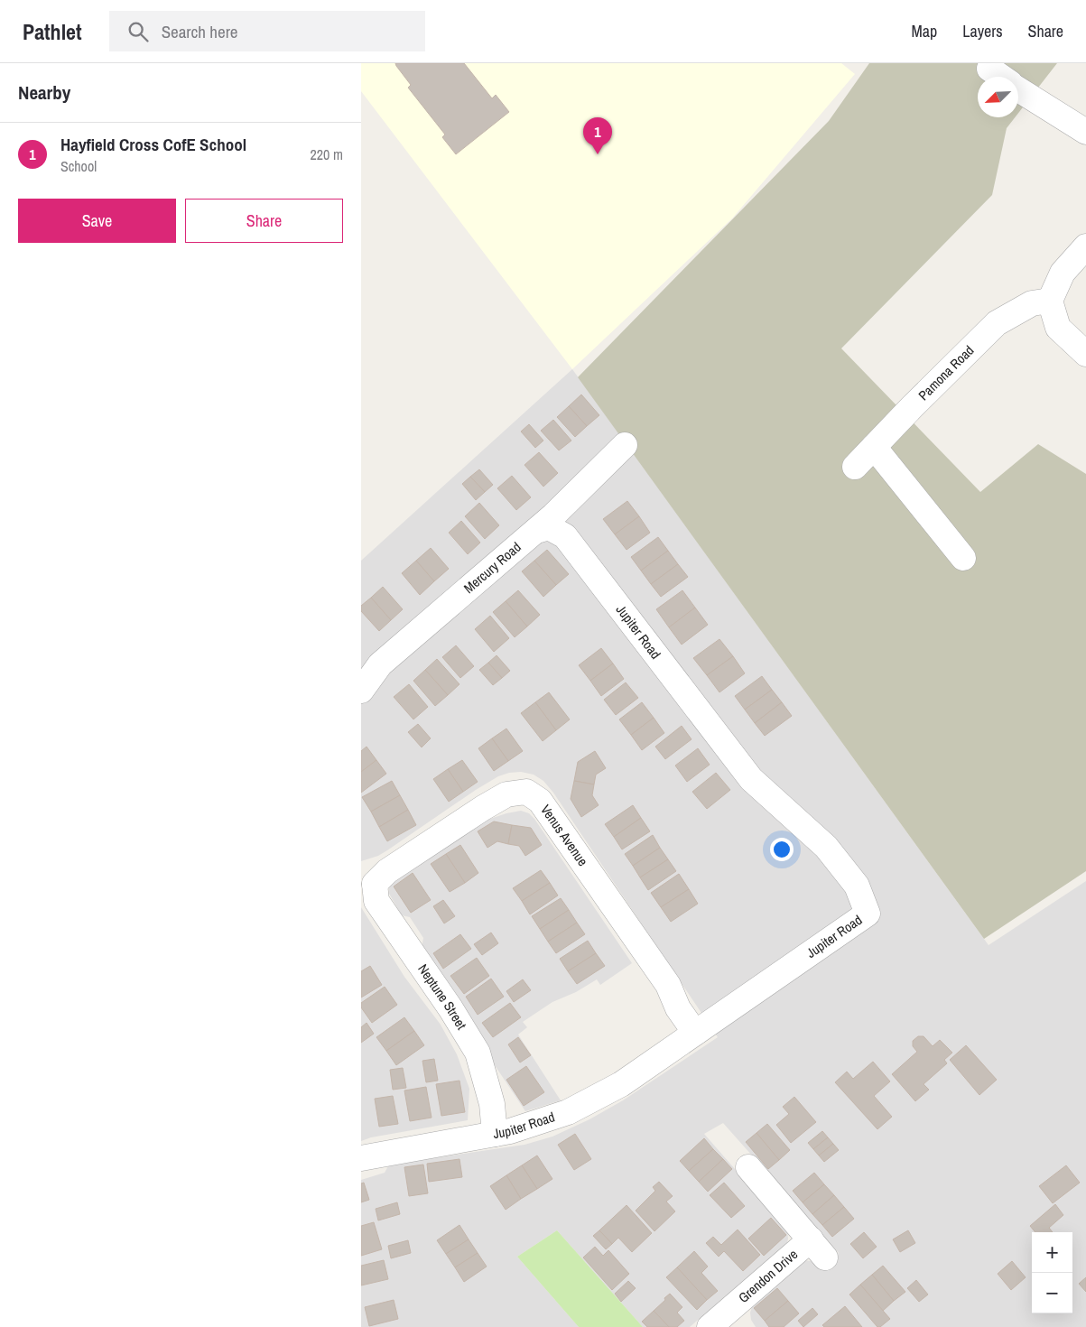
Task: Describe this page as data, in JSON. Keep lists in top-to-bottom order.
{
  "streets": {
    "street": [
      "Pamona Road",
      "Mercury Road",
      "Jupiter Road",
      "Venus Avenue",
      "Neptune Street",
      "Grendon Drive"
    ]
  },
  "crossings": [
    ["Mercury Road", "Jupiter Road"],
    ["Jupiter Road", "Venus Avenue"],
    ["Jupiter Road", "Neptune Street"],
    ["Venus Avenue", "Neptune Street"]
  ],
  "north": "bottom left",
  "page": {
    "header": "Pathlet",
    "search": "Search here",
    "nav": ["Map", "Layers", "Share"],
    "heading": "Nearby",
    "pins": "1",
    "list": [
      {
        "mark": "1",
        "name": "Hayfield Cross CofE School",
        "note": "School",
        "value": "220 m"
      }
    ],
    "buttons": ["Save", "Share"],
    "map_buttons": ["+", "−"]
  }
}
